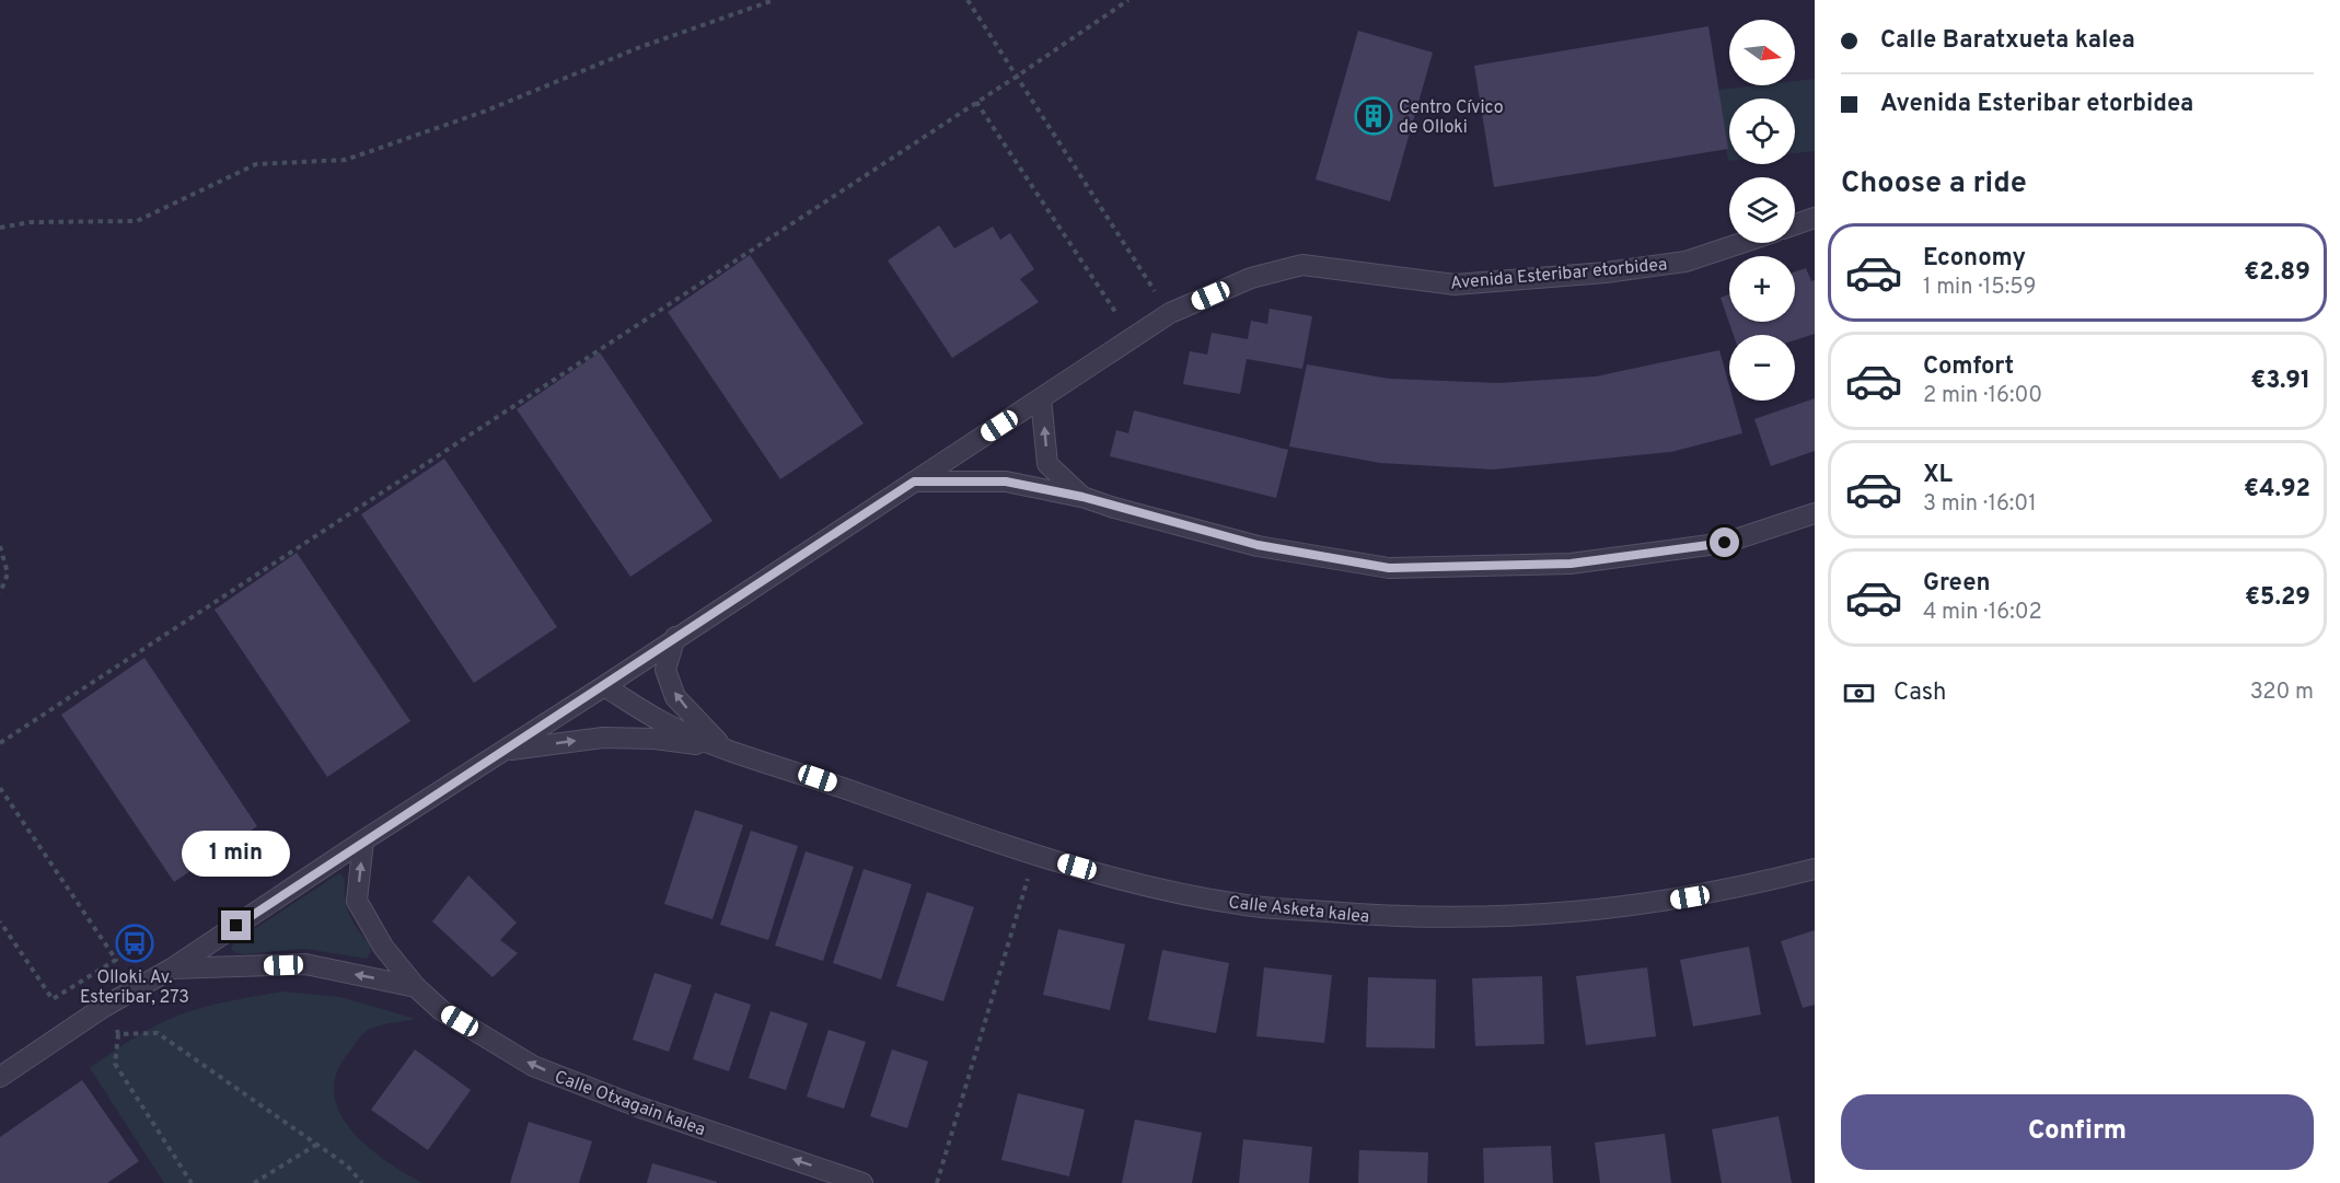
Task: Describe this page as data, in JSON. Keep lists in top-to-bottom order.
{
  "streets": {
    "street": ["Avenida Esteribar etorbidea", "Calle Asketa kalea", "Calle Otxagain kalea"]
  },
  "crossings": [
    ["Avenida Esteribar etorbidea", "Calle Asketa kalea"],
    ["Avenida Esteribar etorbidea", "Calle Otxagain kalea"]
  ],
  "one_way": ["Calle Otxagain kalea"],
  "places": {
    "building": ["Centro Cívico de Olloki"],
    "bus stop": ["Olloki. Av. Esteribar, 273"]
  },
  "north": "right",
  "page": {
    "banner": ["Calle Baratxueta kalea", "Avenida Esteribar etorbidea"],
    "map_buttons": ["+", "−"],
    "heading": "Choose a ride",
    "list": [
      {
        "name": "Economy",
        "note": "1 min · 15:59",
        "value": "€2.89"
      },
      {
        "name": "Comfort",
        "note": "2 min · 16:00",
        "value": "€3.91"
      },
      {
        "name": "XL",
        "note": "3 min · 16:01",
        "value": "€4.92"
      },
      {
        "name": "Green",
        "note": "4 min · 16:02",
        "value": "€5.29"
      }
    ],
    "pay": ["Cash", "320 m"],
    "bubble": "1 min",
    "buttons": "Confirm"
  }
}
